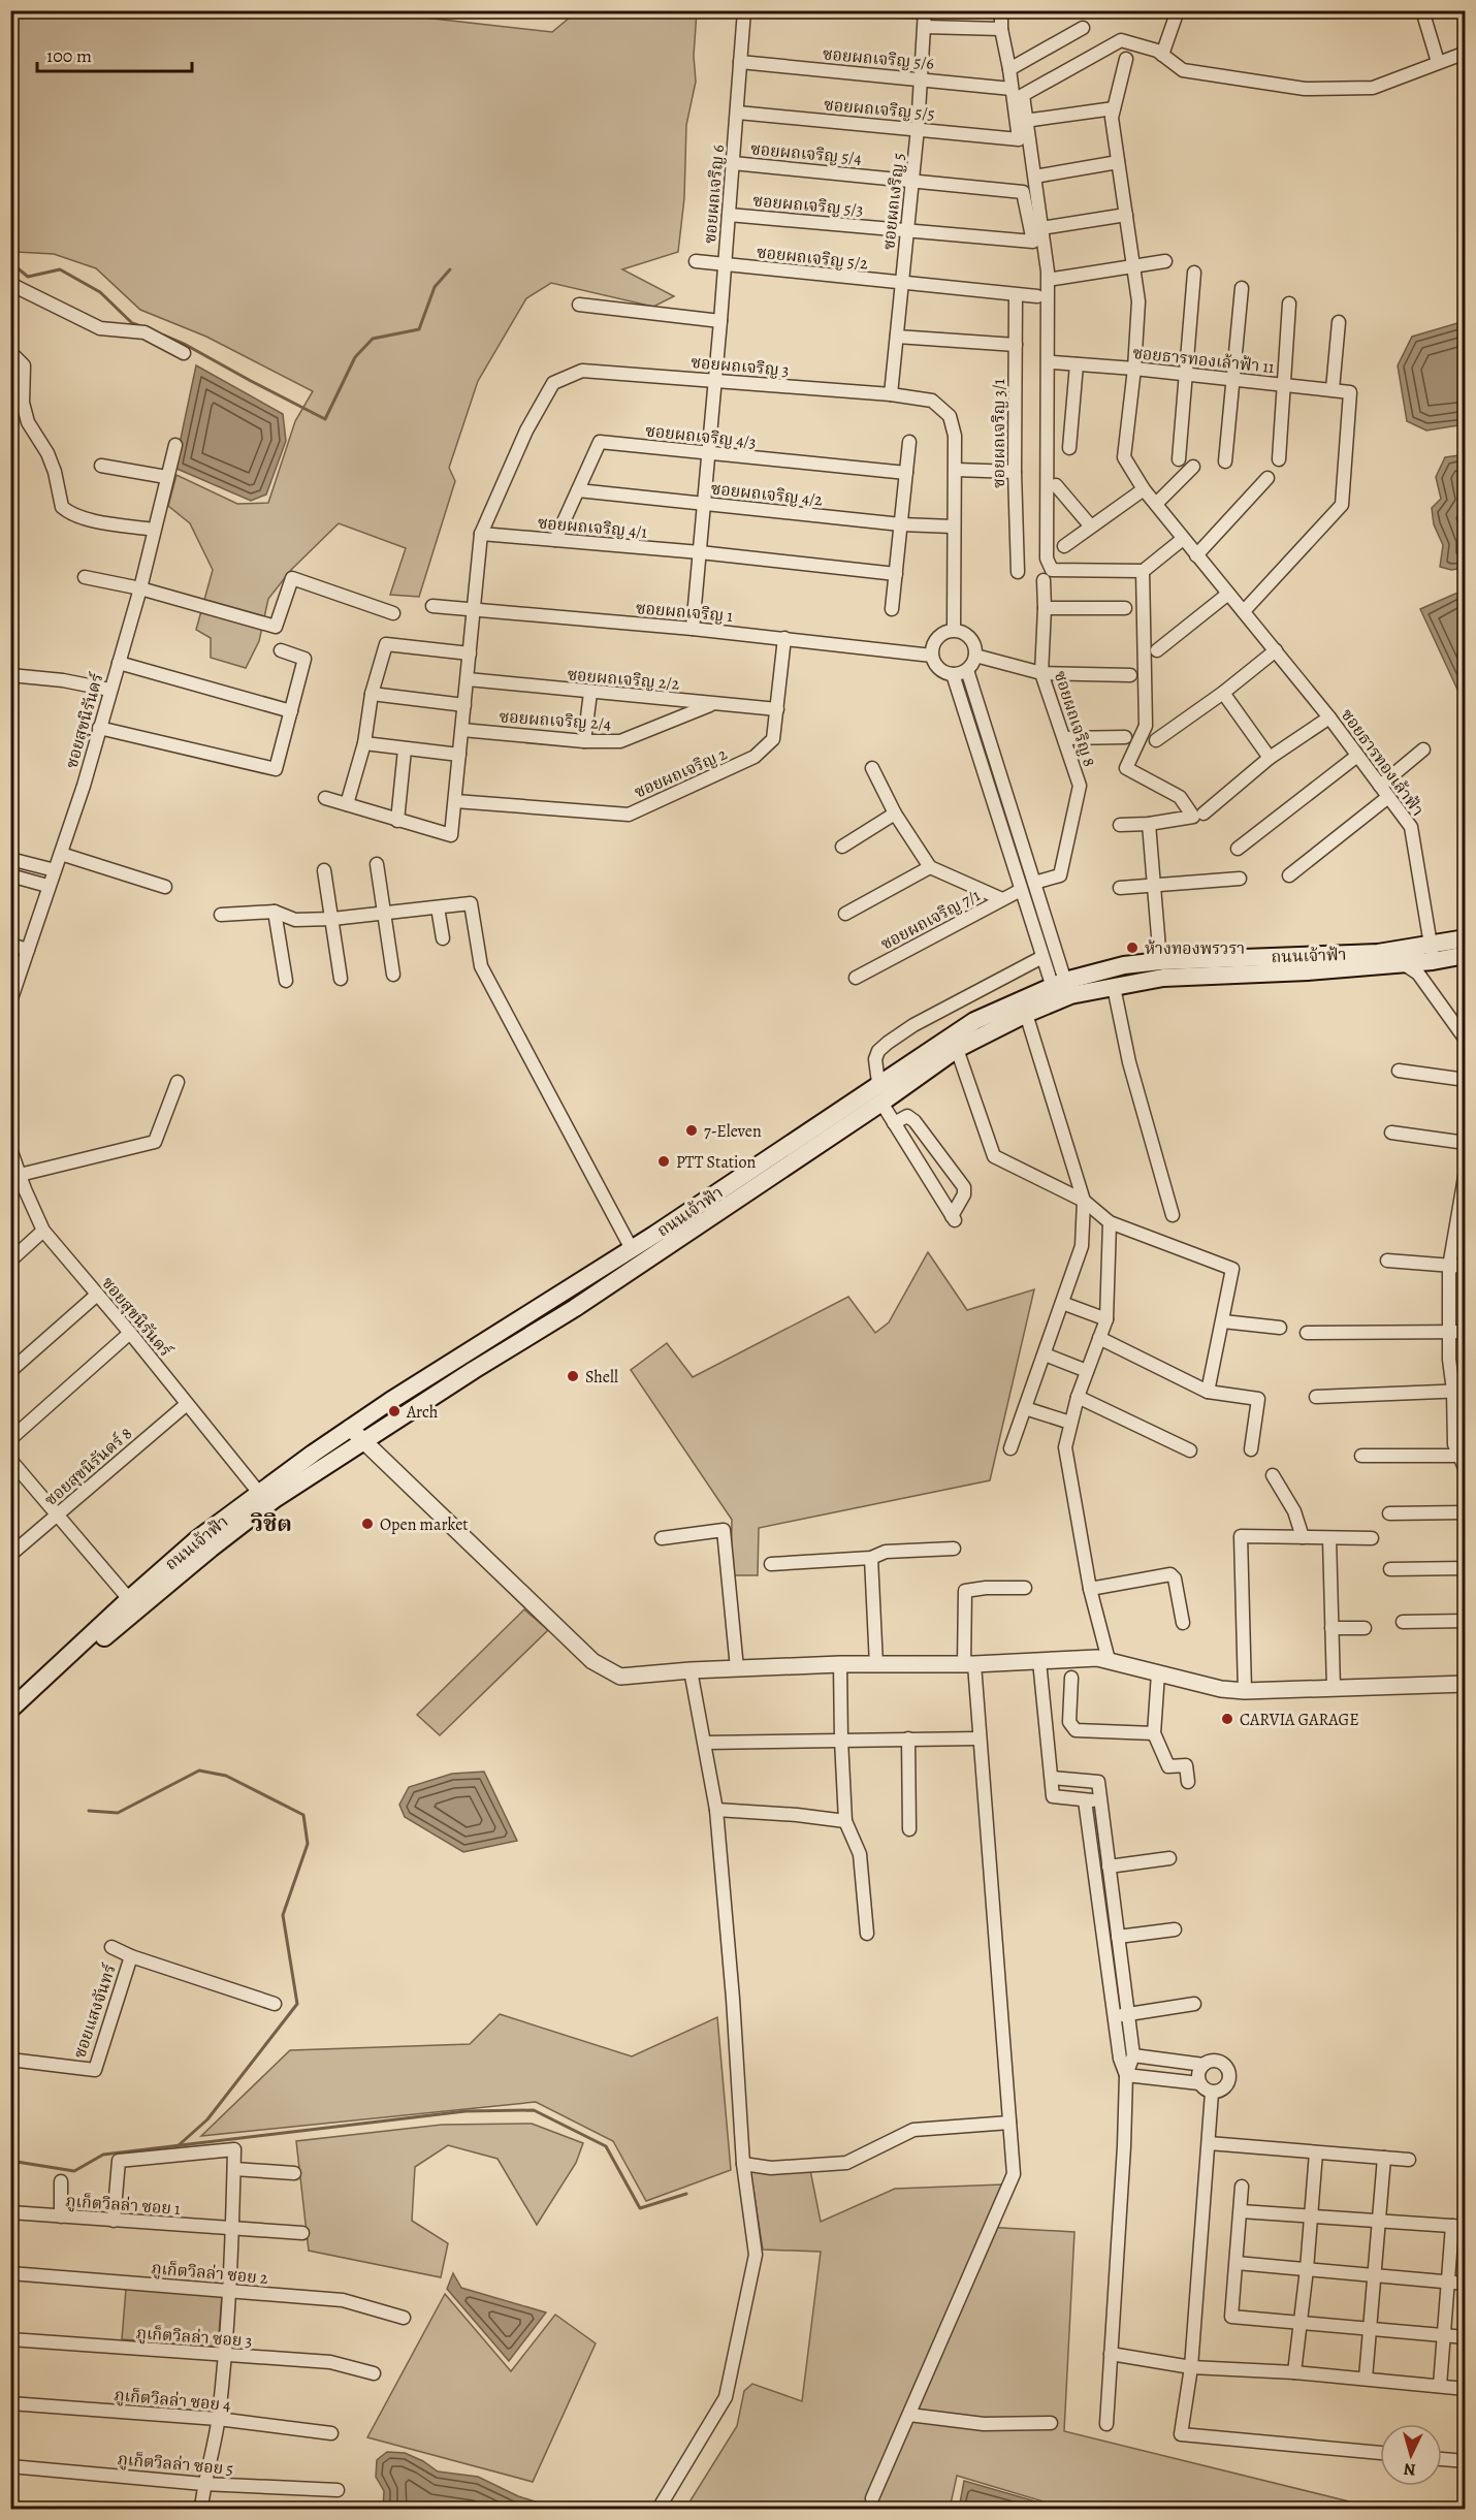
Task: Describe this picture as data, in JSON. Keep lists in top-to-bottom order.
{
  "streets": {
    "main road": ["ถนนเจ้าฟ้า"],
    "street": [
      "ซอยผถเจริญ 5/6",
      "ซอยผถเจริญ 5/5",
      "ซอยผถเจริญ 5/4",
      "ซอยผถเจริญ 6",
      "ซอยผถเงริญ 5",
      "ซอยผถเจริญ 5/3",
      "ซอยผถเจริญ 5/2",
      "ซอยธารทองเล้าฟ้า 11",
      "ซอยผถเจริญ 3",
      "ซอยผถเจริญ 3/1",
      "ซอยผถเจริญ 4/3",
      "ซอยผถเจริญ 4/2",
      "ซอยผถเจริญ 4/1",
      "ซอยผถเจริญ 1",
      "ซอยผถเจริญ 2/2",
      "ซอยผถเจริญ 8",
      "ซอยผถเจริญ 2/4",
      "ซอยสุขนิรันดร์",
      "ซอยธารทองเล้าฟ้า",
      "ซอยผถเจริญ 2",
      "ซอยผถเจริญ 7/1",
      "ซอยสุขนิรันดร์ 8",
      "ซอยแสงจันทร์",
      "ภูเก็ตวิลล่า ซอย 1",
      "ภูเก็ตวิลล่า ซอย 2",
      "ภูเก็ตวิลล่า ซอย 3",
      "ภูเก็ตวิลล่า ซอย 4",
      "ภูเก็ตวิลล่า ซอย 5"
    ]
  },
  "crossings": [
    ["ซอยผถเจริญ 5/6", "ซอยผถเจริญ 5/5"],
    ["ซอยผถเจริญ 5/6", "ซอยผถเจริญ 6"],
    ["ซอยผถเจริญ 5/6", "ซอยผถเงริญ 5"],
    ["ซอยผถเจริญ 5/5", "ซอยผถเจริญ 6"],
    ["ซอยผถเจริญ 5/5", "ซอยผถเงริญ 5"],
    ["ซอยผถเจริญ 5/4", "ซอยผถเจริญ 6"],
    ["ซอยผถเจริญ 5/4", "ซอยผถเงริญ 5"],
    ["ซอยผถเจริญ 5/4", "ซอยผถเจริญ 5/3"],
    ["ซอยผถเจริญ 6", "ซอยผถเจริญ 5/3"],
    ["ซอยผถเจริญ 6", "ซอยผถเจริญ 5/2"],
    ["ซอยผถเจริญ 6", "ซอยผถเจริญ 3"],
    ["ซอยผถเงริญ 5", "ซอยผถเจริญ 5/3"],
    ["ซอยผถเงริญ 5", "ซอยผถเจริญ 5/2"],
    ["ซอยผถเงริญ 5", "ซอยผถเจริญ 3"],
    ["ซอยผถเจริญ 5/2", "ซอยผถเจริญ 3/1"],
    ["ซอยธารทองเล้าฟ้า 11", "ซอยธารทองเล้าฟ้า"],
    ["ซอยผถเจริญ 3", "ซอยผถเจริญ 4/2"],
    ["ซอยผถเจริญ 3", "ซอยผถเจริญ 4/1"],
    ["ซอยผถเจริญ 3", "ซอยผถเจริญ 1"],
    ["ซอยผถเจริญ 4/3", "ซอยผถเจริญ 4/2"],
    ["ซอยผถเจริญ 4/3", "ซอยผถเจริญ 4/1"],
    ["ซอยผถเจริญ 1", "ซอยผถเจริญ 2"],
    ["ซอยผถเจริญ 2/2", "ซอยผถเจริญ 2/4"],
    ["ซอยผถเจริญ 2/2", "ซอยผถเจริญ 2"],
    ["ซอยสุขนิรันดร์", "ถนนเจ้าฟ้า"],
    ["ซอยสุขนิรันดร์", "ซอยสุขนิรันดร์ 8"],
    ["ซอยธารทองเล้าฟ้า", "ถนนเจ้าฟ้า"]
  ],
  "districts": ["วิชิต"],
  "places": [
    "ห้างทองพรวรา",
    "7-Eleven",
    "PTT Station",
    "Shell",
    "Arch",
    "Open market",
    "CARVIA GARAGE"
  ],
  "scale_bar": "100 m",
  "north": "bottom"
}
